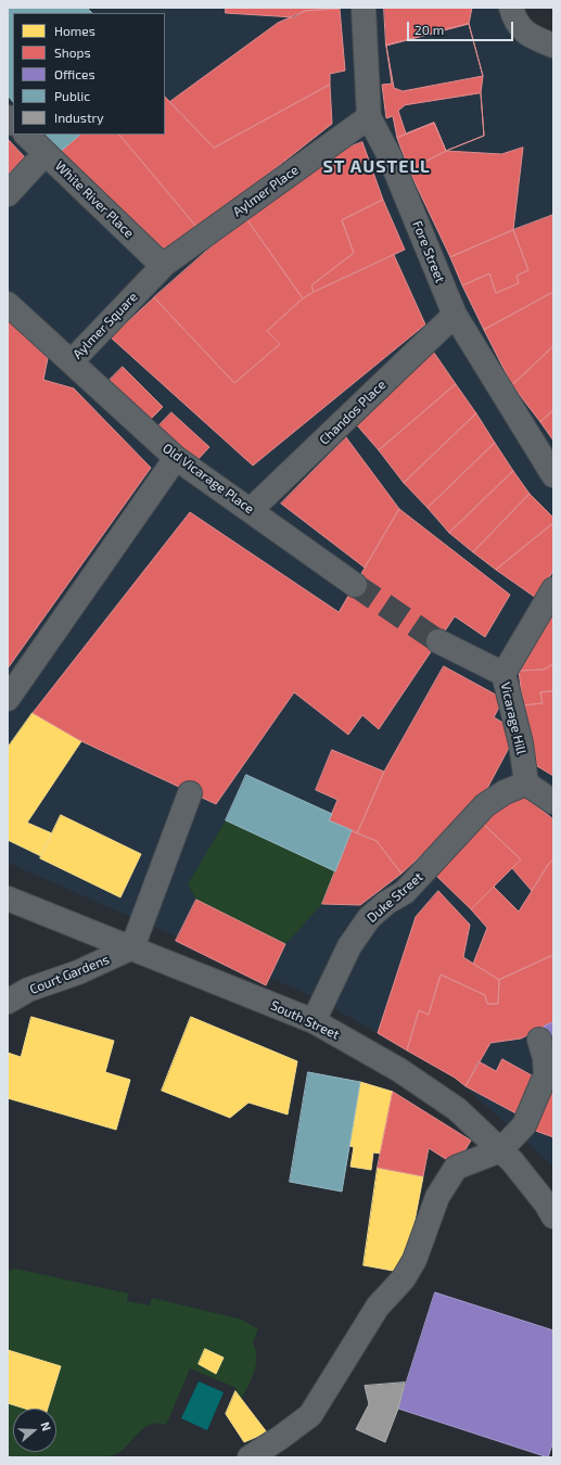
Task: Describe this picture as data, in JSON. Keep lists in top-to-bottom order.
{
  "streets": {
    "street": [
      "Aylmer Place",
      "White River Place",
      "Fore Street",
      "Aylmer Square",
      "Chandos Place",
      "Old Vicarage Place",
      "Vicarage Hill",
      "Duke Street",
      "Court Gardens",
      "South Street"
    ]
  },
  "crossings": [
    ["Aylmer Place", "White River Place"],
    ["Aylmer Place", "Fore Street"],
    ["Aylmer Place", "Aylmer Square"],
    ["White River Place", "Aylmer Square"],
    ["Fore Street", "Chandos Place"],
    ["Aylmer Square", "Old Vicarage Place"],
    ["Chandos Place", "Old Vicarage Place"],
    ["Vicarage Hill", "Duke Street"],
    ["Duke Street", "South Street"],
    ["Court Gardens", "South Street"]
  ],
  "districts": ["ST AUSTELL"],
  "legend": [
    "Homes",
    "Shops",
    "Offices",
    "Public",
    "Industry"
  ],
  "scale_bar": "20 m",
  "north": "right"
}
